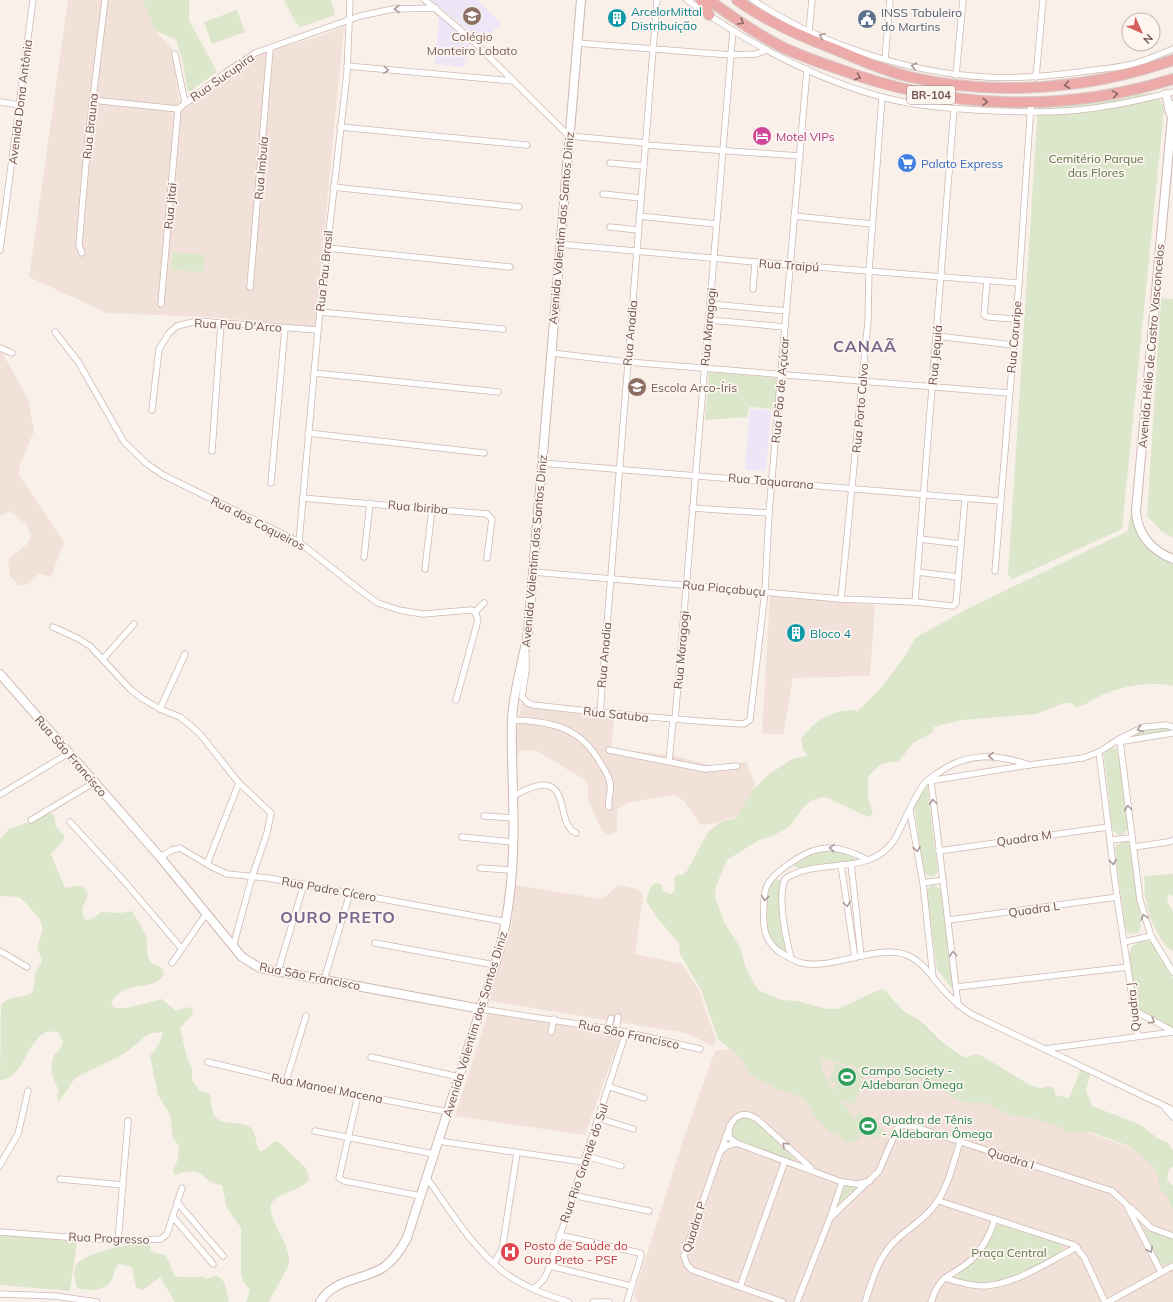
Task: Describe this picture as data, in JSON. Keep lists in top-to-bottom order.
{
  "streets": {
    "highway": ["BR-104"],
    "street": [
      "Rua Sucupira",
      "Avenida Dona Antônia",
      "Rua Brauna",
      "Rua Imbuía",
      "Rua Jitai",
      "Avenida Valentim dos Santos Diniz",
      "Rua Traipú",
      "Rua Pau Brasil",
      "Rua Pau D'Arco",
      "Rua Maragogi",
      "Rua Anadia",
      "Rua Coruripe",
      "Avenida Hélio de Castro Vasconcelos",
      "Rua Jequiá",
      "Rua Pão de Açúcar",
      "Rua Porto Calvo",
      "Rua Taquarana",
      "Rua Ibiriba",
      "Rua dos Coqueiros",
      "Rua Piaçabuçu",
      "Rua Satuba",
      "Rua São Francisco",
      "Quadra M",
      "Rua Padre Cícero",
      "Quadra L",
      "Quadra J",
      "Rua Manoel Macena",
      "Quadra I",
      "Rua Rio Grande do Sul",
      "Quadra P",
      "Rua Progresso"
    ]
  },
  "crossings": [
    ["Rua Sucupira", "Rua Brauna"],
    ["Rua Sucupira", "Rua Imbuía"],
    ["Rua Sucupira", "Rua Jitai"],
    ["Rua Sucupira", "Rua Pau Brasil"],
    ["BR-104", "Rua Coruripe"],
    ["Avenida Valentim dos Santos Diniz", "Rua Traipú"],
    ["Avenida Valentim dos Santos Diniz", "Rua Taquarana"],
    ["Avenida Valentim dos Santos Diniz", "Rua Piaçabuçu"],
    ["Avenida Valentim dos Santos Diniz", "Rua Satuba"],
    ["Avenida Valentim dos Santos Diniz", "Rua São Francisco"],
    ["Avenida Valentim dos Santos Diniz", "Rua Padre Cícero"],
    ["Avenida Valentim dos Santos Diniz", "Rua Manoel Macena"],
    ["Rua Traipú", "Rua Maragogi"],
    ["Rua Traipú", "Rua Anadia"],
    ["Rua Traipú", "Rua Coruripe"],
    ["Rua Traipú", "Rua Jequiá"],
    ["Rua Traipú", "Rua Pão de Açúcar"],
    ["Rua Traipú", "Rua Porto Calvo"],
    ["Rua Pau Brasil", "Rua Pau D'Arco"],
    ["Rua Pau Brasil", "Rua Ibiriba"],
    ["Rua Pau Brasil", "Rua dos Coqueiros"],
    ["Rua Maragogi", "Rua Taquarana"],
    ["Rua Maragogi", "Rua Piaçabuçu"],
    ["Rua Maragogi", "Rua Satuba"],
    ["Rua Anadia", "Rua Taquarana"],
    ["Rua Anadia", "Rua Piaçabuçu"],
    ["Rua Anadia", "Rua Satuba"],
    ["Rua Coruripe", "Rua Taquarana"],
    ["Rua Jequiá", "Rua Taquarana"],
    ["Rua Jequiá", "Rua Piaçabuçu"],
    ["Rua Pão de Açúcar", "Rua Taquarana"],
    ["Rua Pão de Açúcar", "Rua Piaçabuçu"],
    ["Rua Pão de Açúcar", "Rua Satuba"],
    ["Rua Porto Calvo", "Rua Taquarana"],
    ["Rua Porto Calvo", "Rua Piaçabuçu"],
    ["Rua São Francisco", "Rua Padre Cícero"],
    ["Rua São Francisco", "Rua Rio Grande do Sul"]
  ],
  "districts": ["CANAÃ", "OURO PRETO"],
  "parks": ["Cemitério Parque das Flores", "Praça Central"],
  "places": {
    "school or university": ["Colégio Monteiro Lobato", "Escola Arco-Íris"],
    "building": ["ArcelorMittal Distribuição", "Bloco 4"],
    "public building": ["INSS Tabuleiro do Martins"],
    "hotel": ["Motel VIPs"],
    "supermarket": ["Palato Express"],
    "sports": ["Campo Society - Aldebaran Ômega", "Quadra de Tênis - Aldebaran Ômega"],
    "hospital": ["Posto de Saúde do Ouro Preto - PSF"]
  },
  "north": "bottom right"
}
